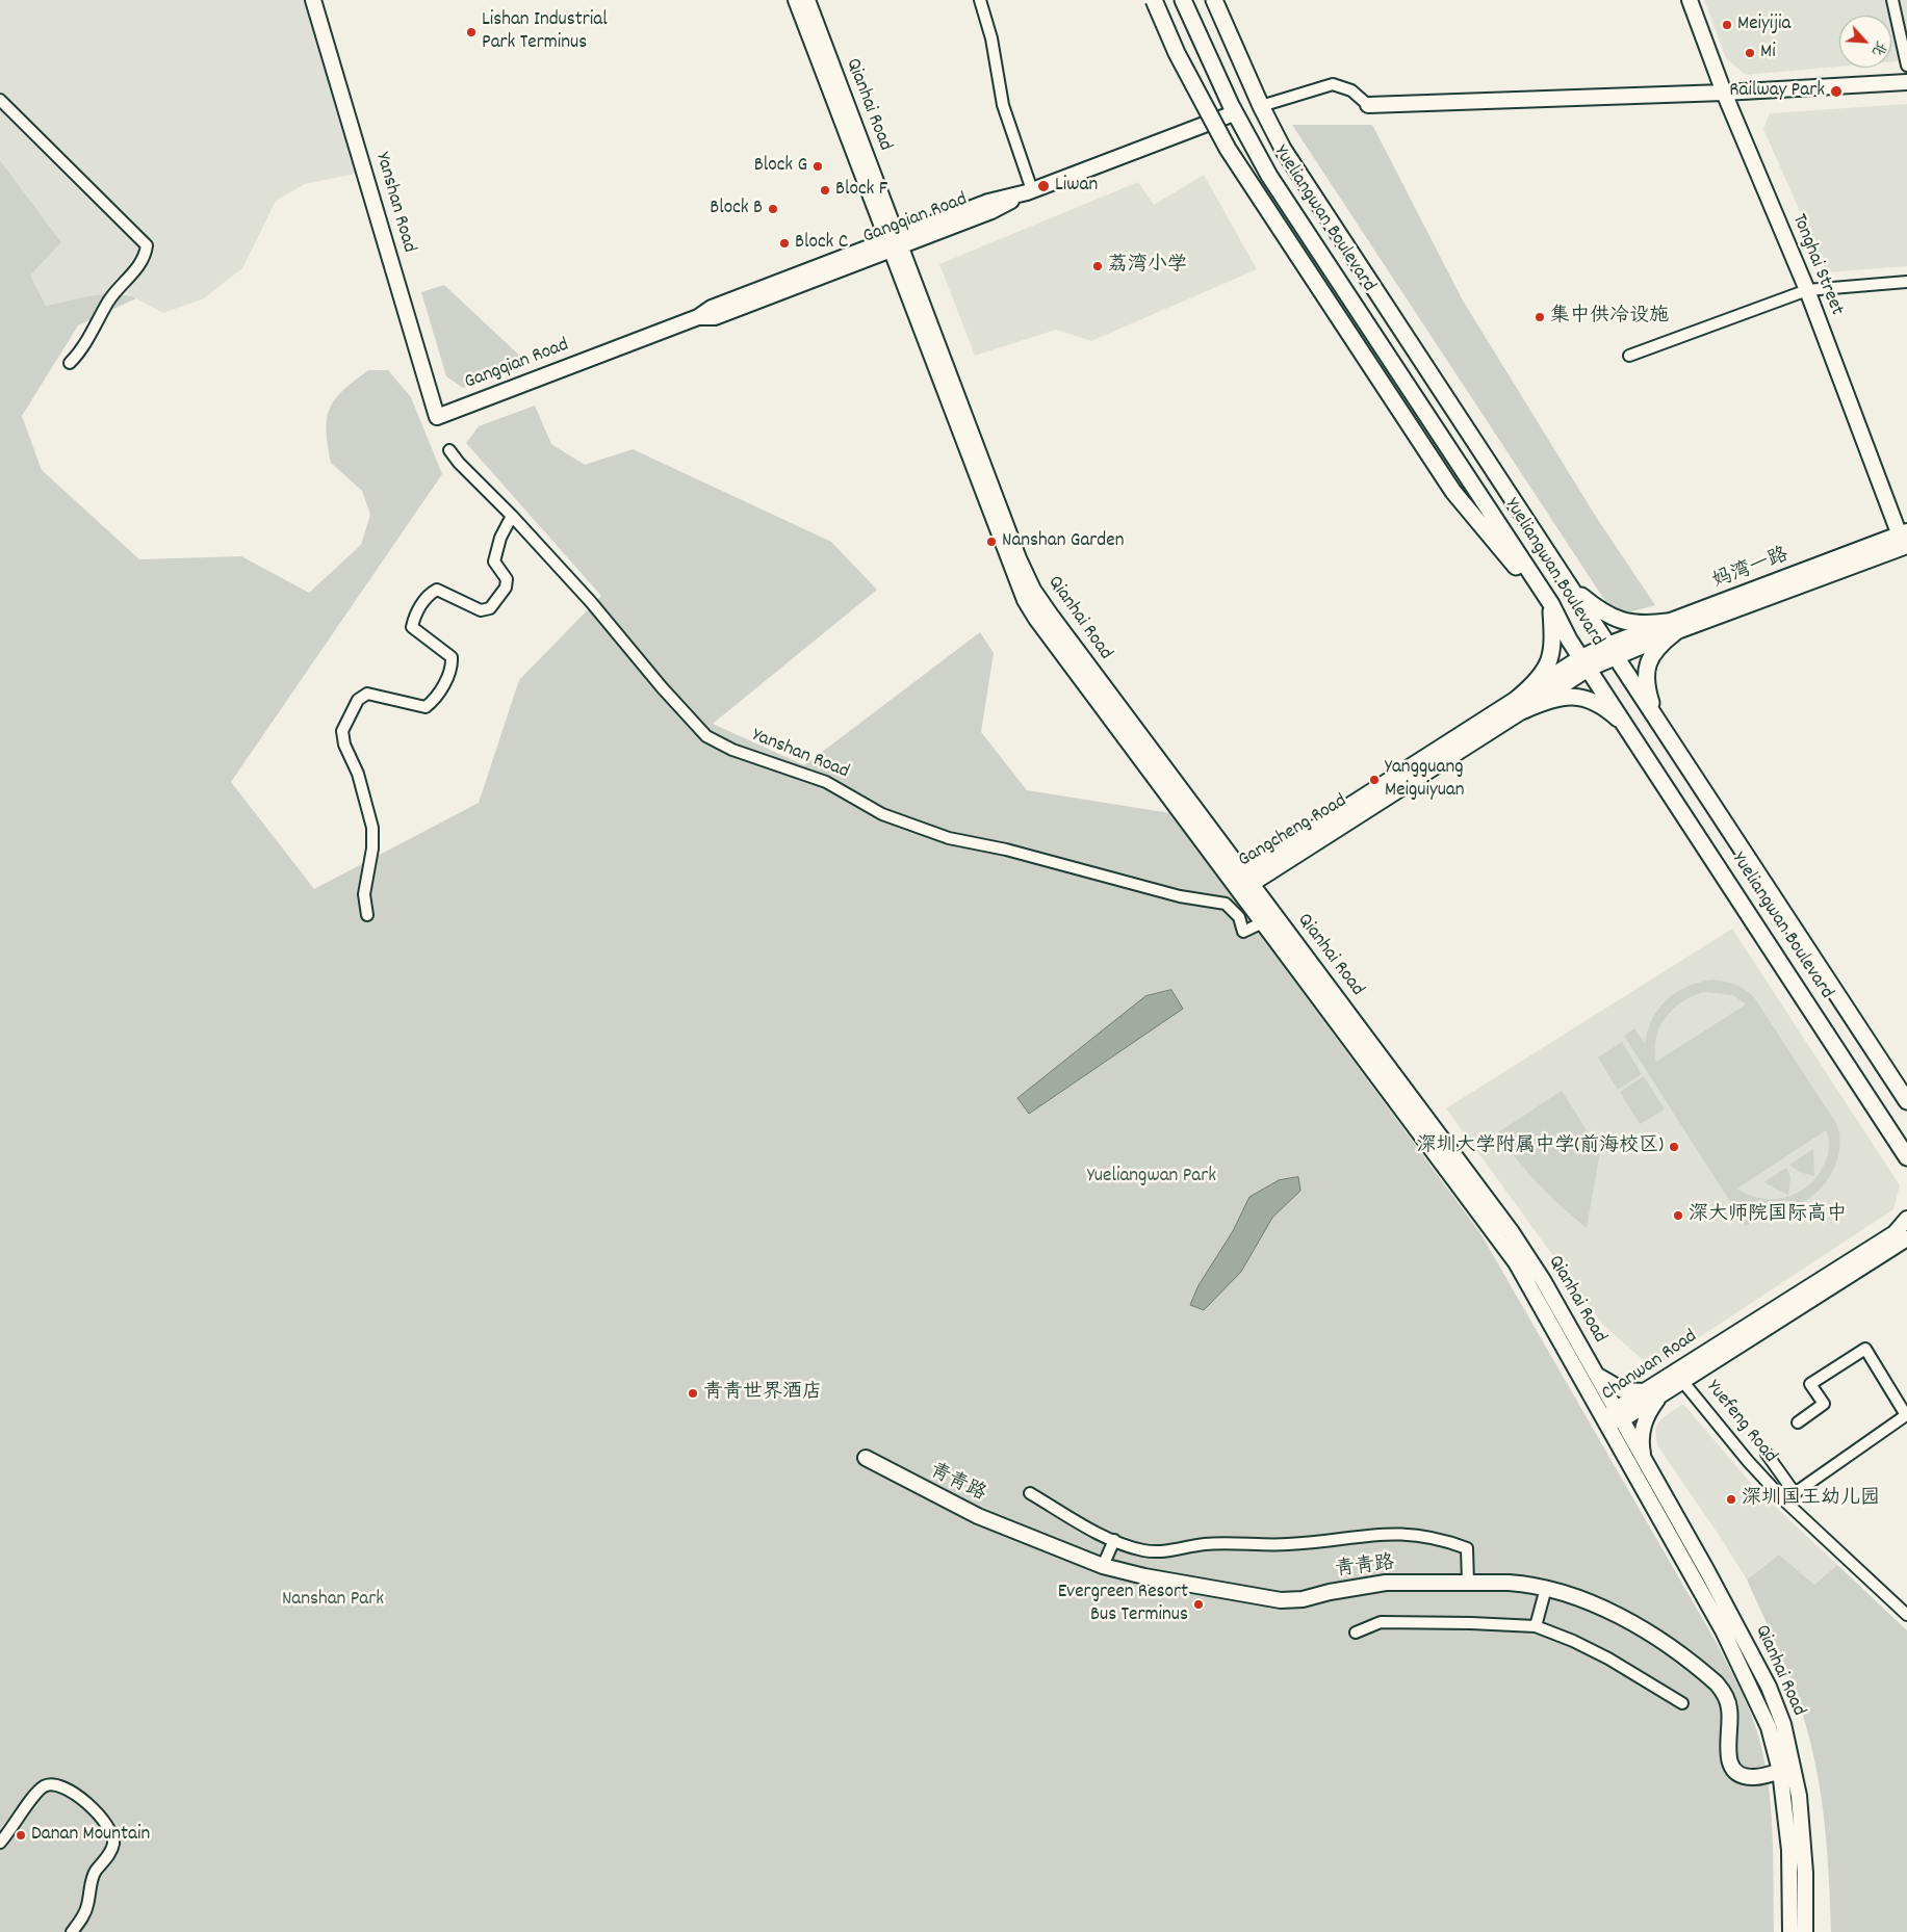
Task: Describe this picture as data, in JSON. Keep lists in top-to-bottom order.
{
  "streets": {
    "main road": ["Yueliangwan Boulevard"],
    "street": [
      "Qianhai Road",
      "Yanshan Road",
      "Gangqian Road",
      "Tonghai Street",
      "妈湾一路",
      "Gangcheng Road",
      "Chanwan Road",
      "Yuefeng Road",
      "青青路"
    ]
  },
  "crossings": [
    ["Qianhai Road", "Yanshan Road"],
    ["Qianhai Road", "Gangqian Road"],
    ["Qianhai Road", "Gangcheng Road"],
    ["Qianhai Road", "Chanwan Road"],
    ["Qianhai Road", "青青路"],
    ["Yanshan Road", "Gangqian Road"],
    ["Gangqian Road", "Yueliangwan Boulevard"],
    ["Yueliangwan Boulevard", "妈湾一路"],
    ["Yueliangwan Boulevard", "Gangcheng Road"],
    ["Tonghai Street", "妈湾一路"],
    ["妈湾一路", "Gangcheng Road"],
    ["Chanwan Road", "Yuefeng Road"]
  ],
  "parks": ["Yueliangwan Park", "Nanshan Park"],
  "places": [
    "Meiyijia",
    "Lishan Industrial Park Terminus",
    "Mi",
    "Railway Park",
    "Block G",
    "Liwan",
    "Block F",
    "Block B",
    "Block C",
    "荔湾小学",
    "集中供冷设施",
    "Nanshan Garden",
    "Yangguang Meiguiyuan",
    "深圳大学附属中学(前海校区)",
    "深大师院国际高中",
    "青青世界酒店",
    "深圳国王幼儿园",
    "Evergreen Resort Bus Terminus",
    "Danan Mountain"
  ],
  "north": "bottom right"
}
